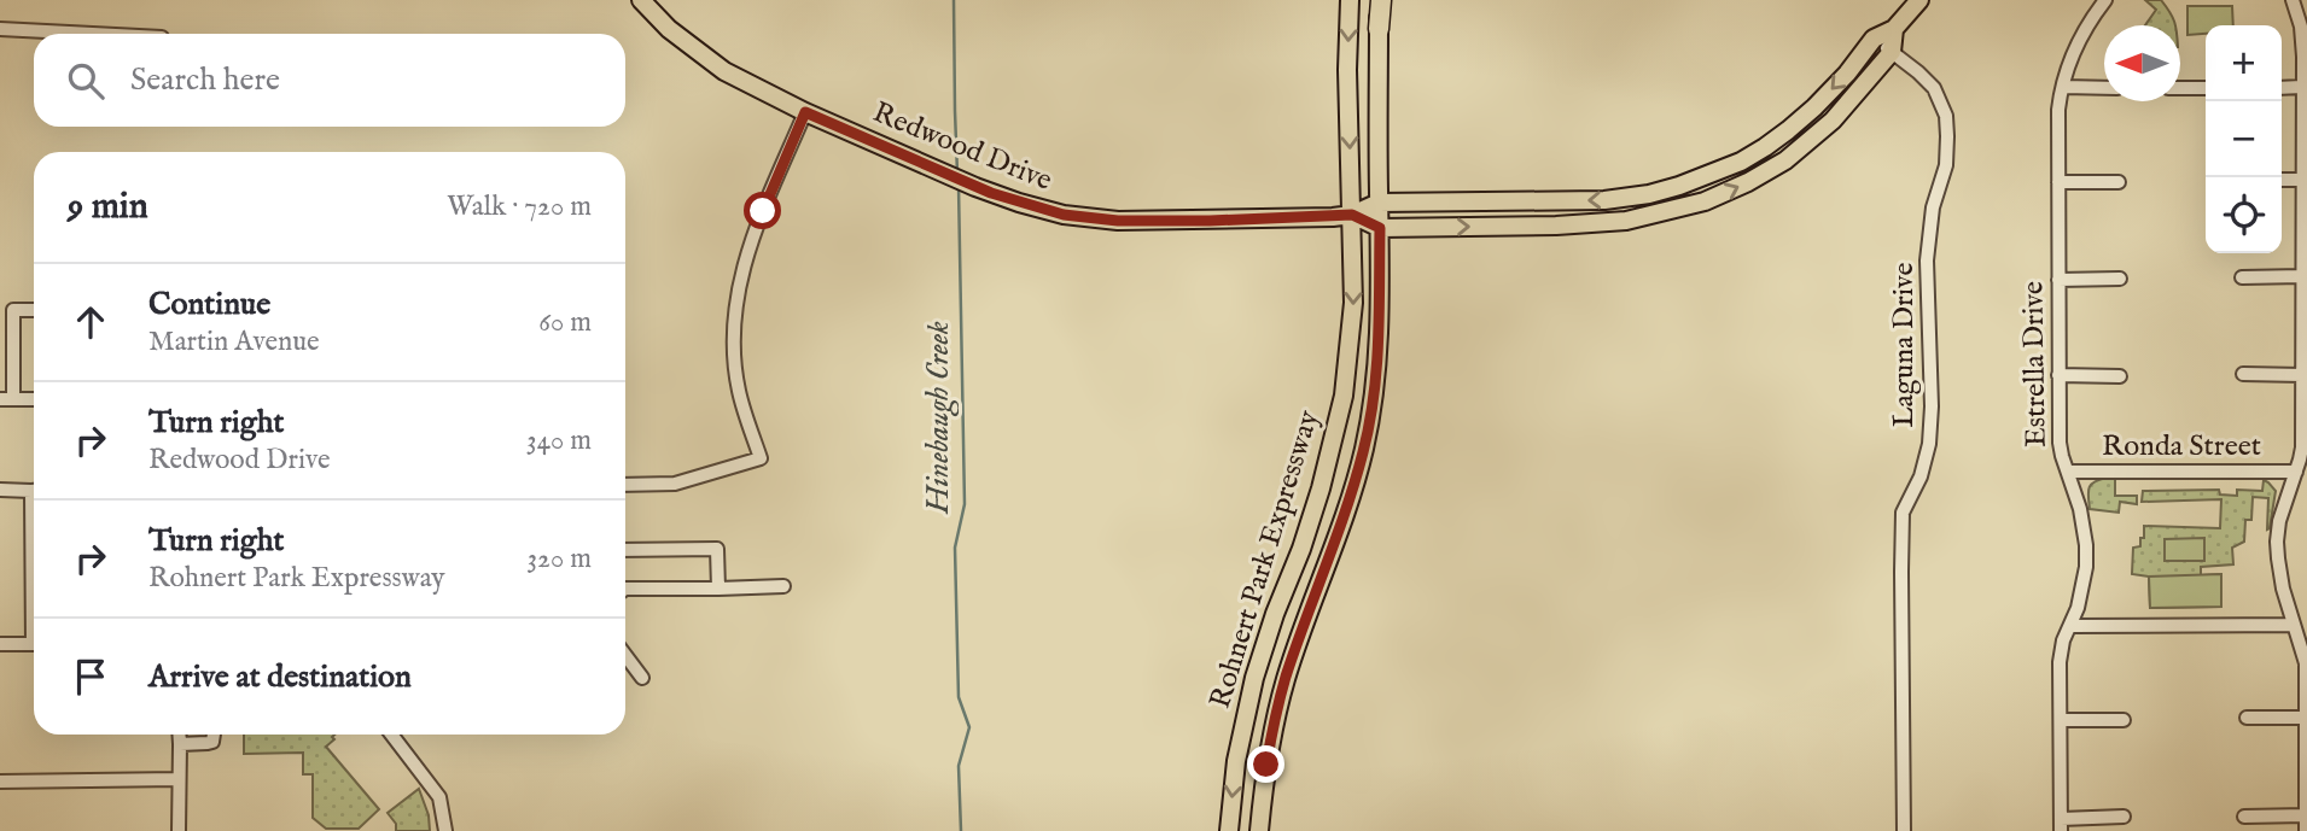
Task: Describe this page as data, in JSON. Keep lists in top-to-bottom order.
{
  "streets": {
    "main road": ["Redwood Drive", "Rohnert Park Expressway"],
    "street": ["Laguna Drive", "Estrella Drive", "Ronda Street"]
  },
  "crossings": [
    ["Redwood Drive", "Laguna Drive"],
    ["Redwood Drive", "Rohnert Park Expressway"],
    ["Estrella Drive", "Ronda Street"]
  ],
  "water": ["Hinebaugh Creek"],
  "north": "left",
  "page": {
    "map_buttons": ["+", "−"],
    "search": "Search here",
    "heading": ["9 min", "Walk · 720 m"],
    "list": [
      ["Continue", "Martin Avenue", "60 m"],
      ["Turn right", "Redwood Drive", "340 m"],
      ["Turn right", "Rohnert Park Expressway", "320 m"],
      "Arrive at destination"
    ]
  }
}
